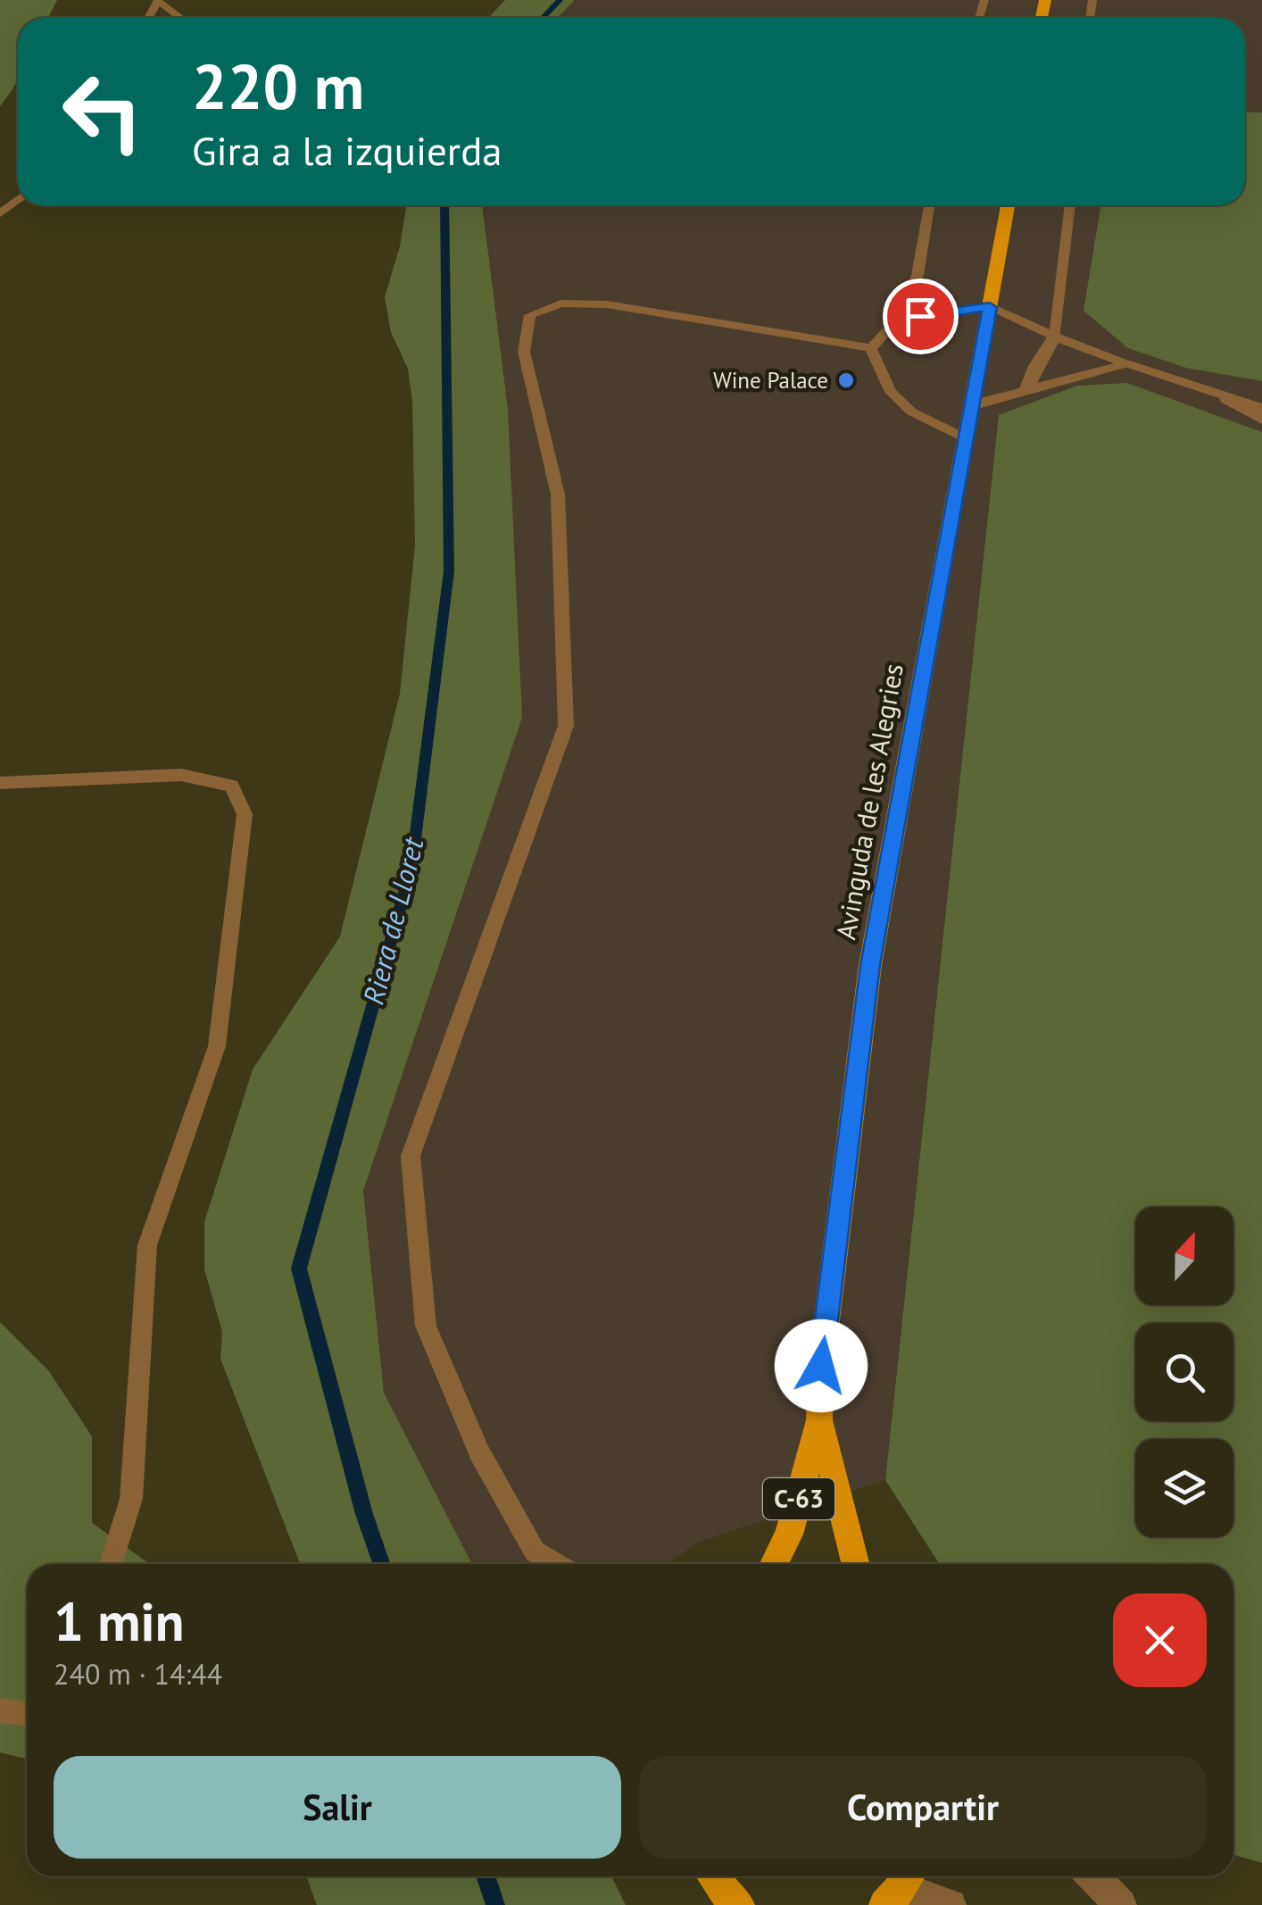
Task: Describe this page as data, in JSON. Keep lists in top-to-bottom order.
{
  "streets": {
    "main road": ["Avinguda de les Alegries", "C-63"]
  },
  "crossings": [
    ["Avinguda de les Alegries", "C-63"]
  ],
  "water": ["Riera de Lloret"],
  "places": ["Wine Palace"],
  "north": "top",
  "page": {
    "turn": ["220 m", "Gira a la izquierda"],
    "heading": ["1 min", "240 m · 14:44"],
    "buttons": ["Salir", "Compartir"]
  }
}
